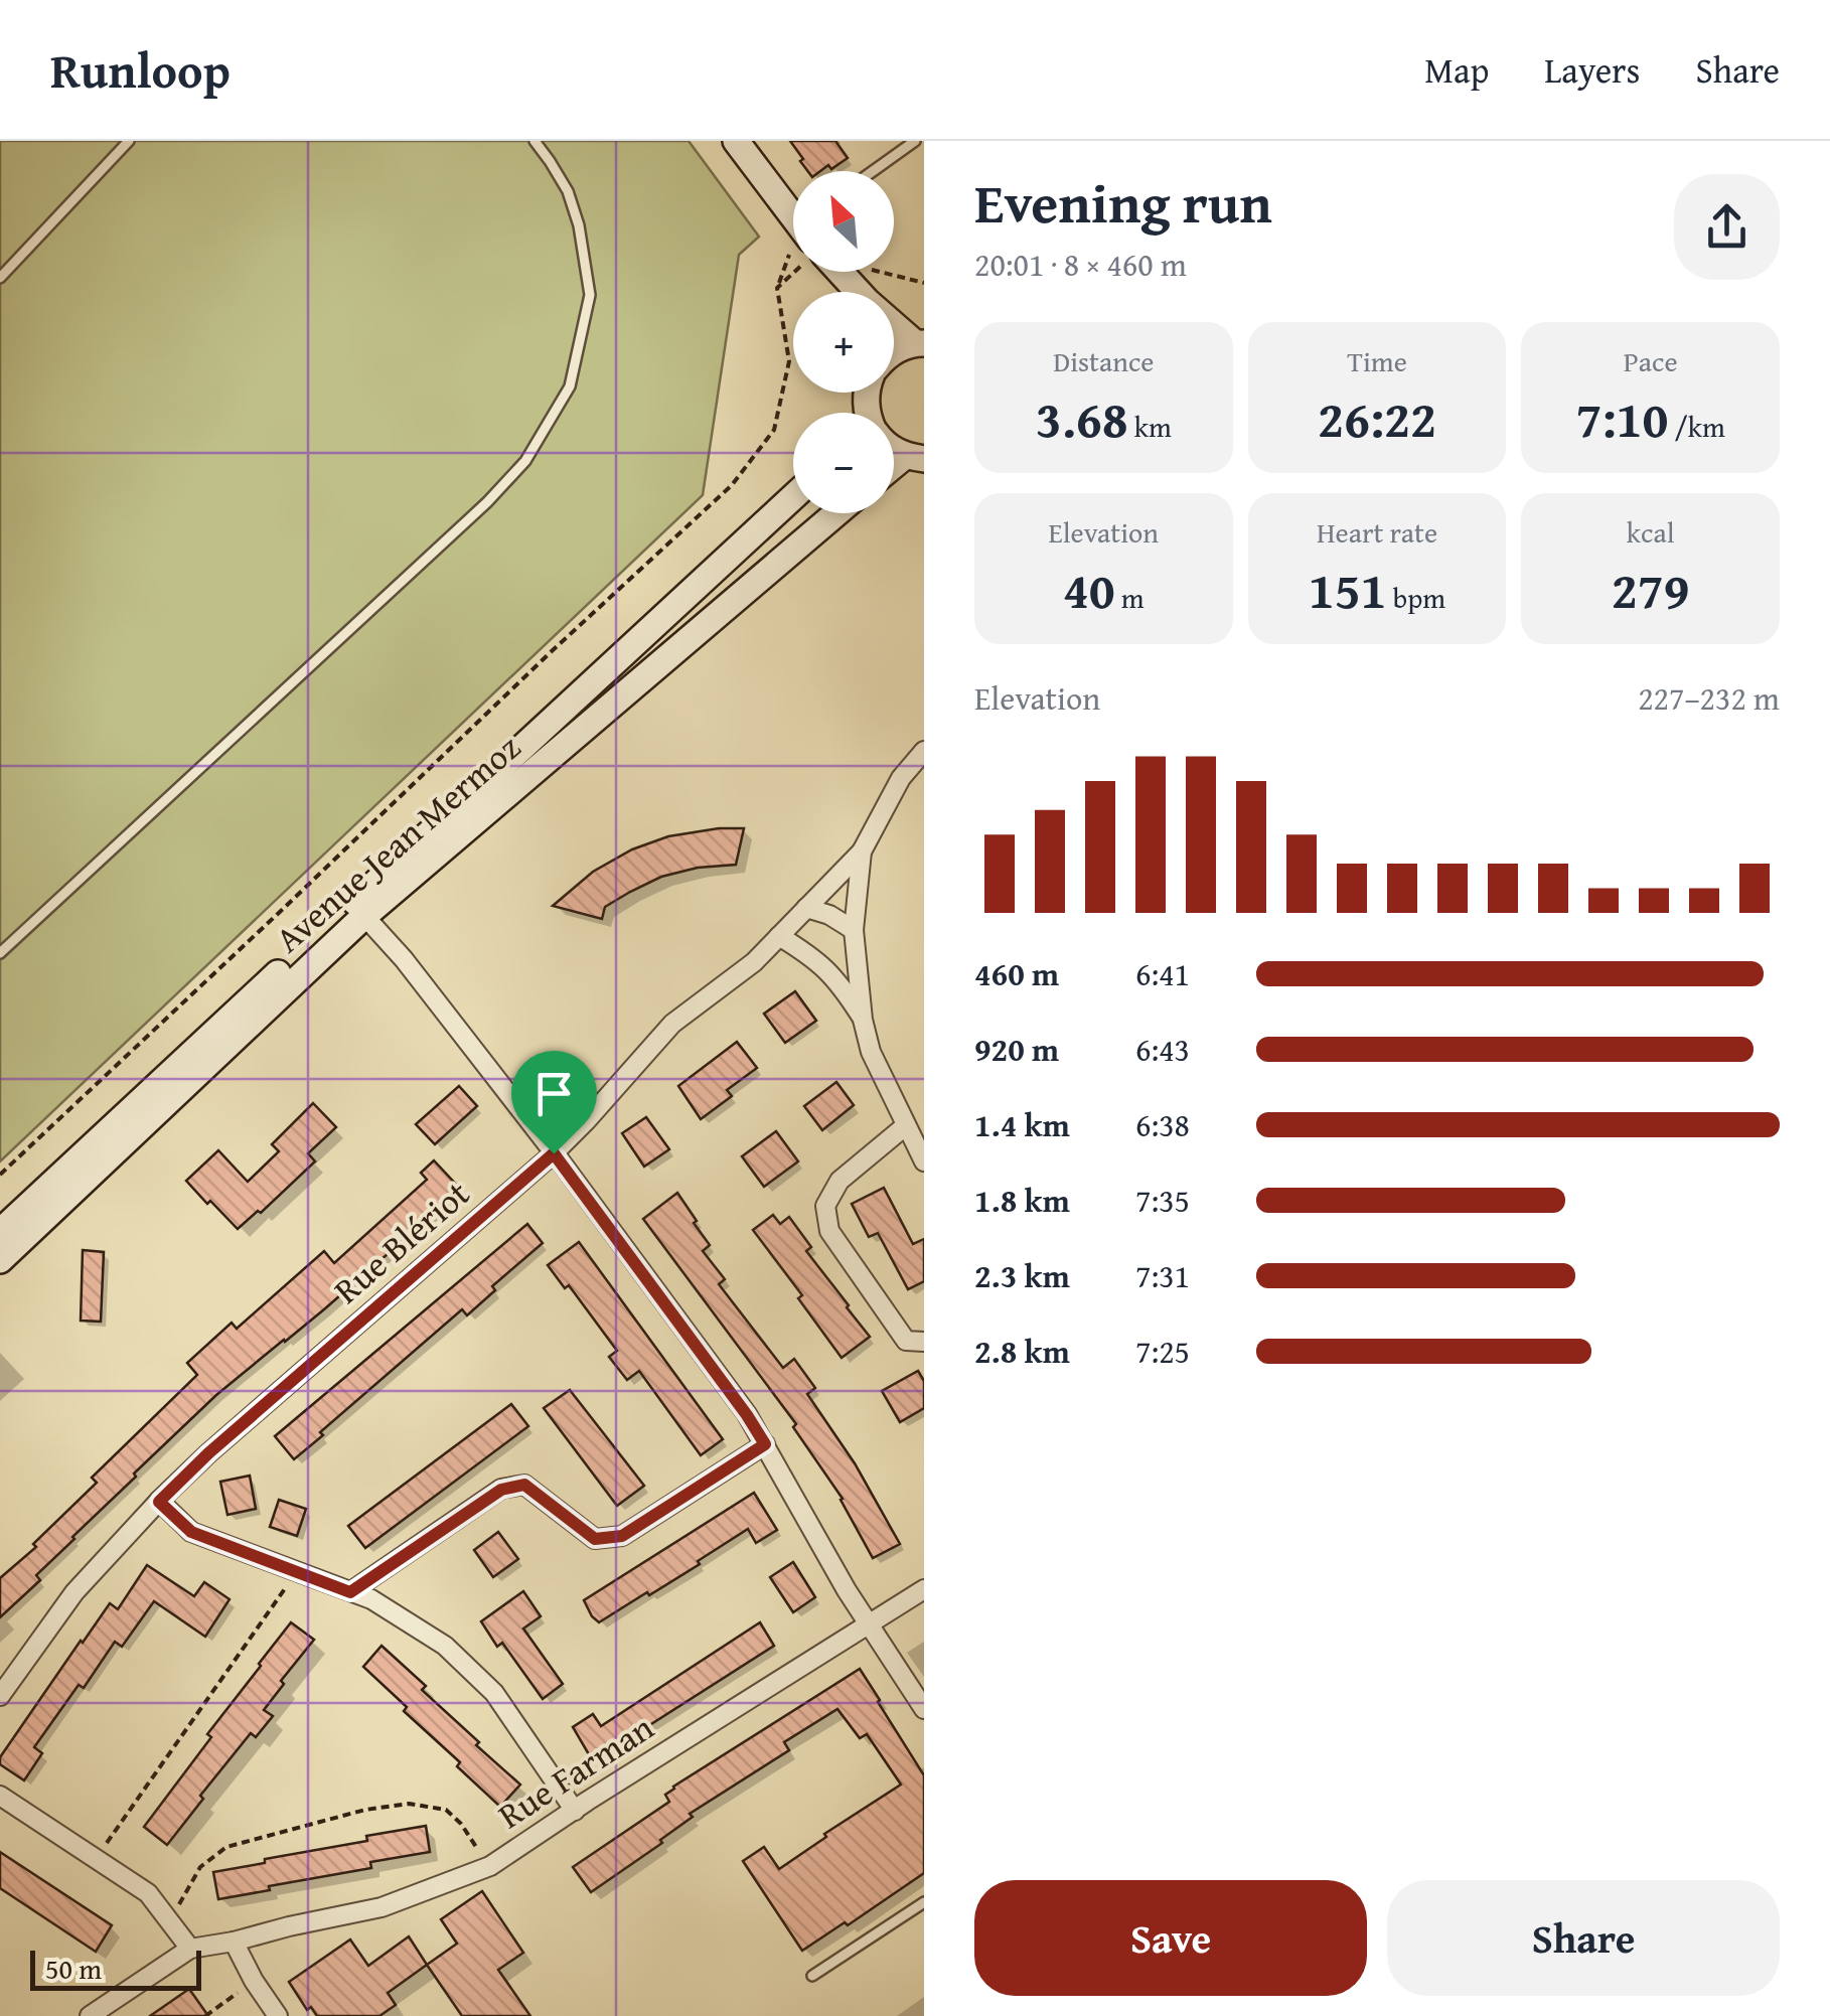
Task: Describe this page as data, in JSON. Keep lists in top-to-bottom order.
{
  "streets": {
    "main road": ["Avenue Jean Mermoz"],
    "street": ["Rue Blériot", "Rue Farman"]
  },
  "scale_bar": "50 m",
  "north": "top left",
  "page": {
    "header": "Runloop",
    "nav": ["Map", "Layers", "Share"],
    "heading": ["Evening run", "20:01 · 8 × 460 m"],
    "map_buttons": ["+", "−"],
    "stats": [
      ["Distance", "3.68 km"],
      ["Time", "26:22"],
      ["Pace", "7:10 /km"],
      ["Elevation", "40 m"],
      ["Heart rate", "151 bpm"],
      ["kcal", "279"]
    ],
    "chart": ["Elevation", "227–232 m"],
    "list": [
      {
        "name": "460 m",
        "note": "6:41"
      },
      {
        "name": "920 m",
        "note": "6:43"
      },
      {
        "name": "1.4 km",
        "note": "6:38"
      },
      {
        "name": "1.8 km",
        "note": "7:35"
      },
      {
        "name": "2.3 km",
        "note": "7:31"
      },
      {
        "name": "2.8 km",
        "note": "7:25"
      }
    ],
    "buttons": ["Save", "Share"],
    "scale": "50 m"
  }
}
